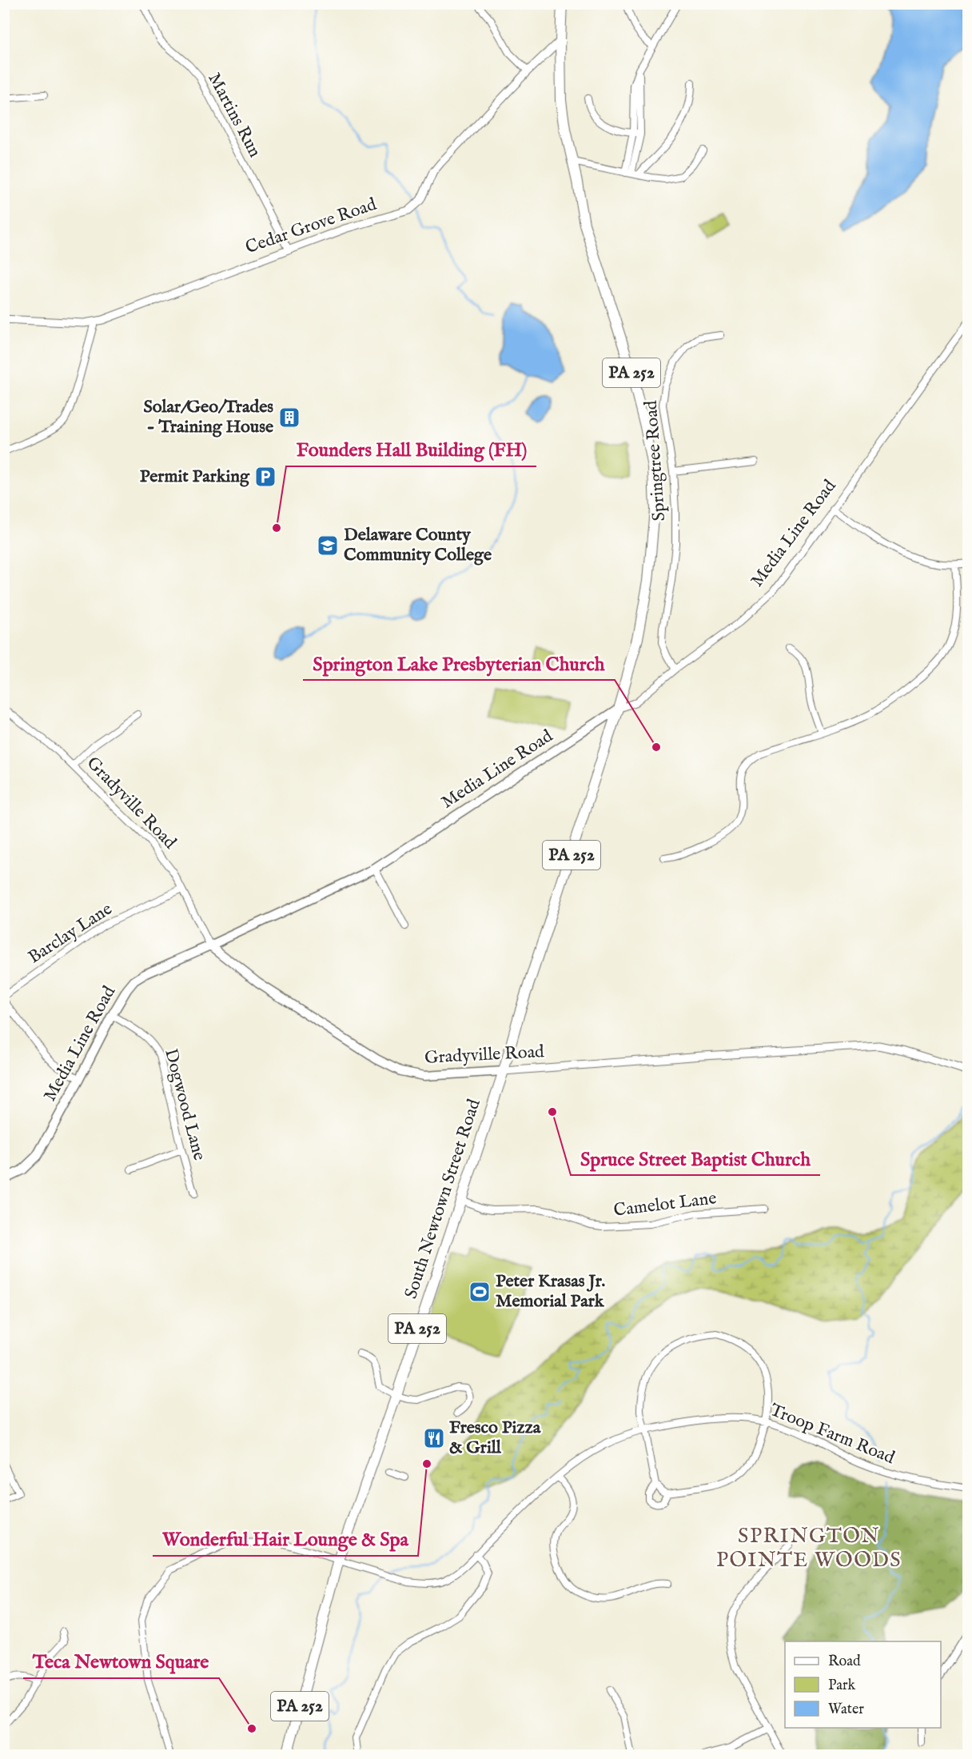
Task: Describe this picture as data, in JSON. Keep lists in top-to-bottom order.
{
  "streets": {
    "main road": [
      "PA 252",
      "Media Line Road",
      "Gradyville Road",
      "South Newtown Street Road"
    ],
    "street": [
      "Martins Run",
      "Cedar Grove Road",
      "Springtree Road",
      "Barclay Lane",
      "Dogwood Lane",
      "Camelot Lane",
      "Troop Farm Road"
    ]
  },
  "crossings": [
    ["Martins Run", "Cedar Grove Road"],
    ["Cedar Grove Road", "PA 252"],
    ["PA 252", "Media Line Road"],
    ["PA 252", "South Newtown Street Road"],
    ["Springtree Road", "Media Line Road"],
    ["Media Line Road", "Gradyville Road"],
    ["Media Line Road", "Dogwood Lane"],
    ["Media Line Road", "South Newtown Street Road"],
    ["Gradyville Road", "Barclay Lane"],
    ["Gradyville Road", "South Newtown Street Road"],
    ["South Newtown Street Road", "Camelot Lane"],
    ["South Newtown Street Road", "Troop Farm Road"]
  ],
  "districts": ["SPRINGTON POINTE WOODS"],
  "places": {
    "building": ["Solar/Geo/Trades - Training House"],
    "parking": ["Permit Parking"],
    "other": [
      "Founders Hall Building (FH)",
      "Springton Lake Presbyterian Church",
      "Spruce Street Baptist Church",
      "Wonderful Hair Lounge & Spa",
      "Teca Newtown Square"
    ],
    "school or university": ["Delaware County Community College"],
    "sports": ["Peter Krasas Jr. Memorial Park"],
    "restaurant": ["Fresco Pizza & Grill"]
  },
  "legend": ["Road", "Park", "Water"]
}
